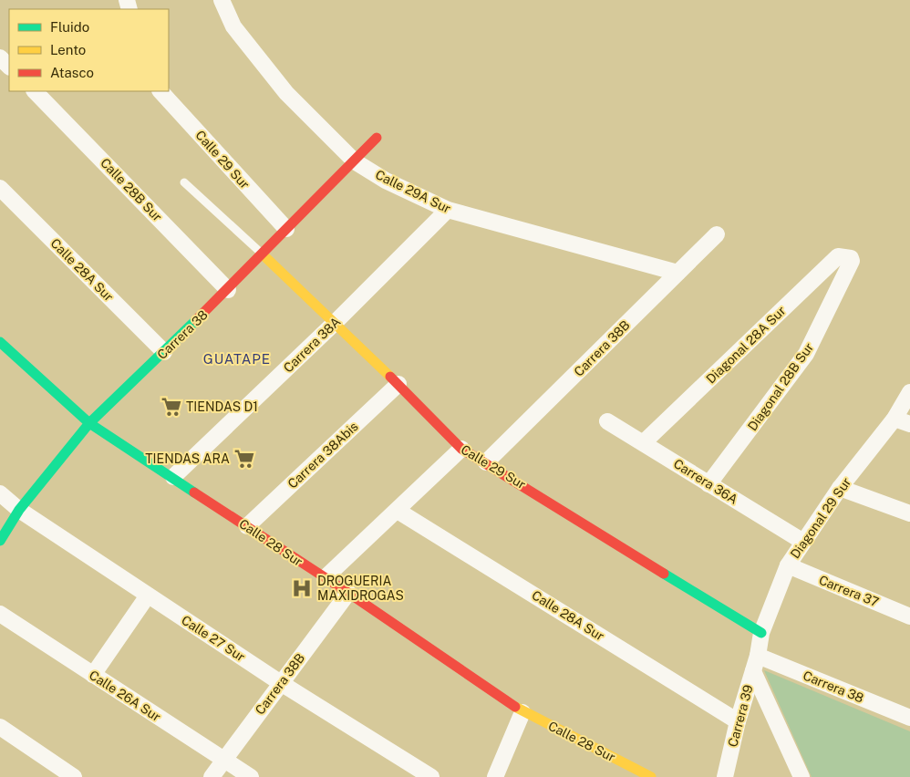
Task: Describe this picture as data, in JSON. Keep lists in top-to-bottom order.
{
  "streets": {
    "street": [
      "Calle 29 Sur",
      "Calle 28B Sur",
      "Calle 29A Sur",
      "Calle 28A Sur",
      "Carrera 38",
      "Carrera 38A",
      "Diagonal 28A Sur",
      "Carrera 38B",
      "Diagonal 28B Sur",
      "Carrera 38Abis",
      "Carrera 36A",
      "Diagonal 29 Sur",
      "Calle 28 Sur",
      "Carrera 37",
      "Calle 27 Sur",
      "Calle 26A Sur",
      "Carrera 39"
    ]
  },
  "crossings": [
    ["Calle 29 Sur", "Carrera 38"],
    ["Calle 29 Sur", "Carrera 38A"],
    ["Calle 29 Sur", "Carrera 38B"],
    ["Calle 29 Sur", "Carrera 38Abis"],
    ["Calle 29 Sur", "Diagonal 29 Sur"],
    ["Calle 28B Sur", "Carrera 38"],
    ["Calle 29A Sur", "Carrera 38"],
    ["Calle 29A Sur", "Carrera 38A"],
    ["Calle 29A Sur", "Carrera 38B"],
    ["Calle 28A Sur", "Carrera 38"],
    ["Calle 28A Sur", "Carrera 39"],
    ["Carrera 38", "Diagonal 29 Sur"],
    ["Carrera 38", "Calle 28 Sur"],
    ["Carrera 38", "Calle 27 Sur"],
    ["Carrera 38", "Carrera 39"],
    ["Carrera 38A", "Calle 28 Sur"],
    ["Diagonal 28A Sur", "Diagonal 28B Sur"],
    ["Diagonal 28A Sur", "Carrera 36A"],
    ["Carrera 38B", "Calle 28 Sur"],
    ["Carrera 38B", "Calle 27 Sur"],
    ["Carrera 38B", "Calle 26A Sur"],
    ["Diagonal 28B Sur", "Carrera 36A"],
    ["Carrera 38Abis", "Calle 28 Sur"],
    ["Carrera 36A", "Diagonal 29 Sur"],
    ["Diagonal 29 Sur", "Carrera 37"],
    ["Diagonal 29 Sur", "Carrera 39"]
  ],
  "districts": ["GUATAPE"],
  "places": {
    "supermarket": ["TIENDAS D1", "TIENDAS ARA"],
    "hospital": ["DROGUERIA MAXIDROGAS"]
  },
  "legend": ["Fluido", "Lento", "Atasco"]
}
